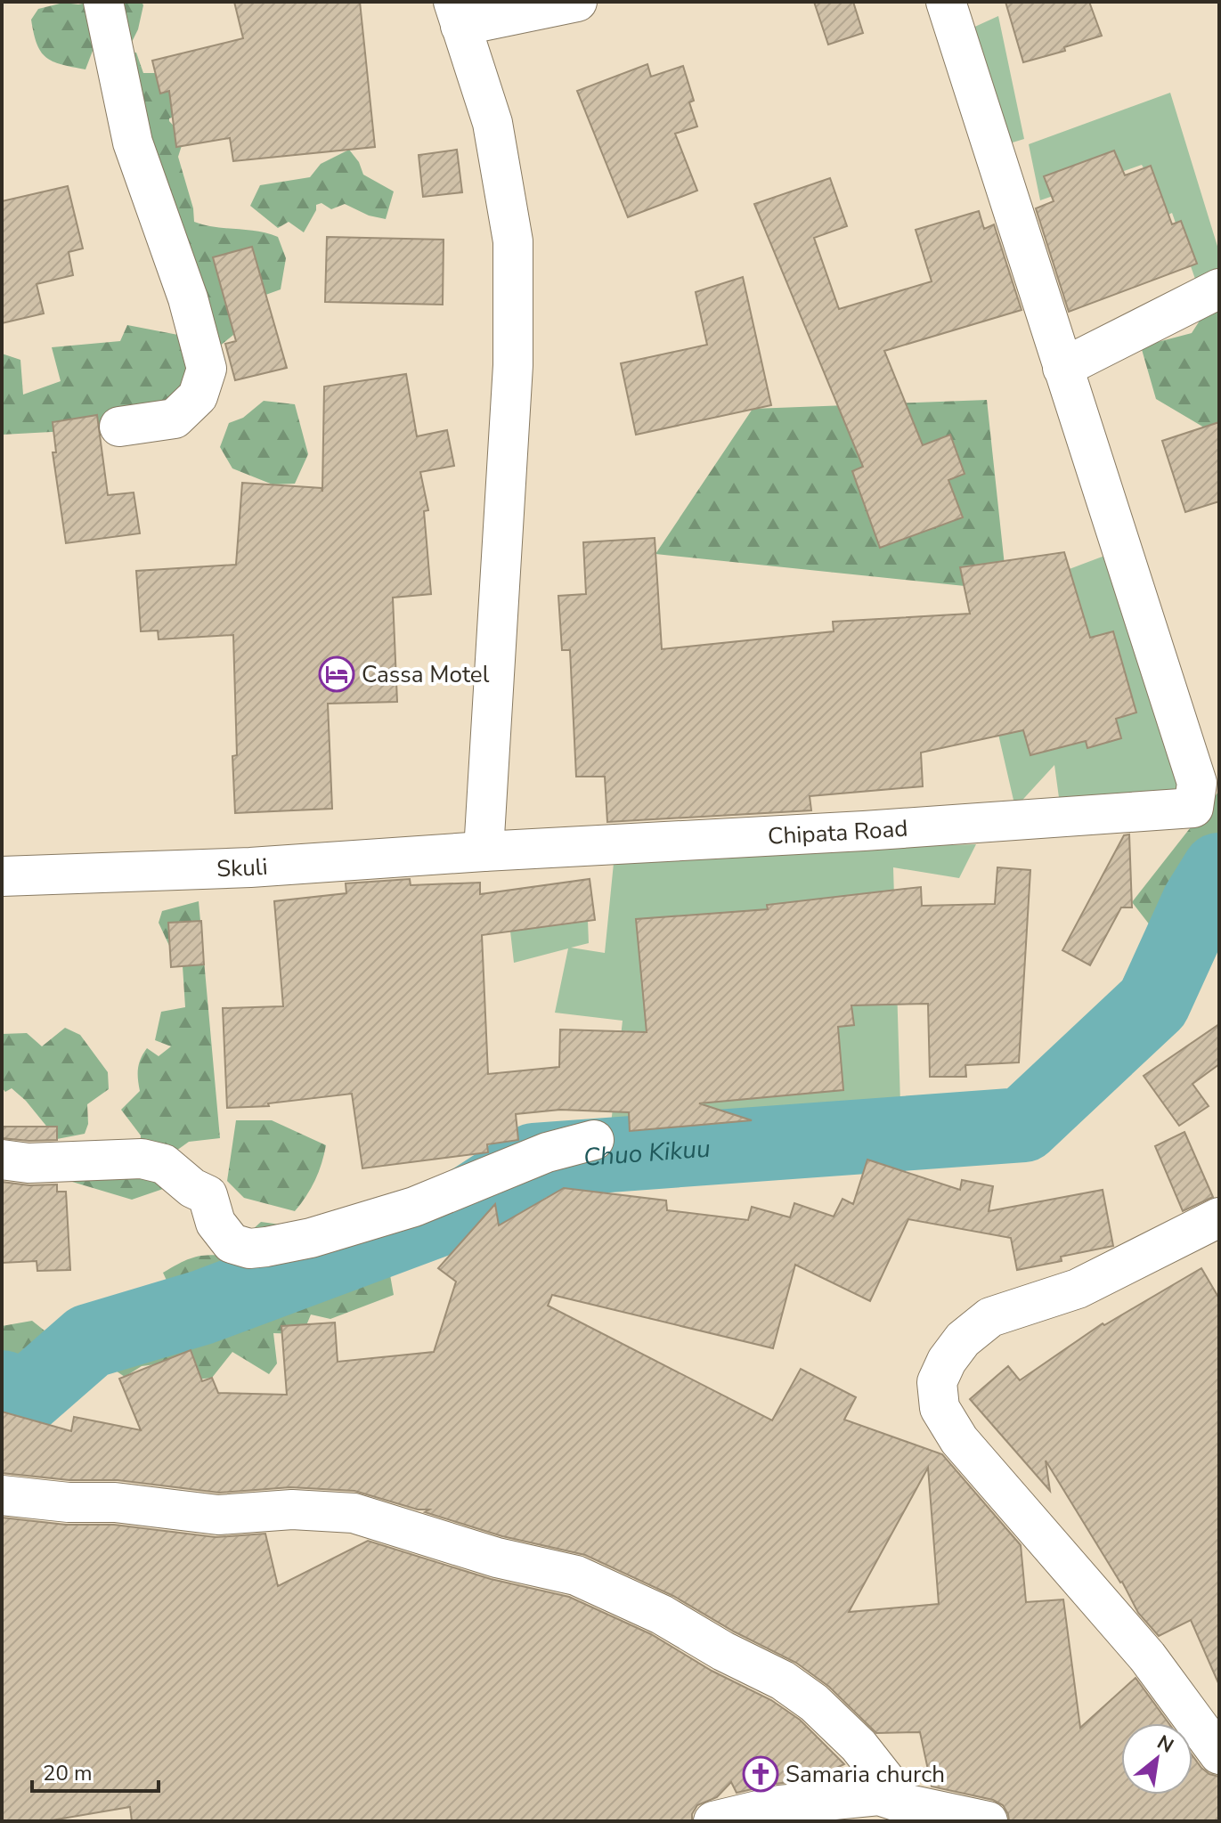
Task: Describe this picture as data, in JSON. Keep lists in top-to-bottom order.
{
  "streets": {
    "street": ["Chipata Road", "Skuli"]
  },
  "crossings": [
    ["Chipata Road", "Skuli"]
  ],
  "water": ["Chuo Kikuu"],
  "places": {
    "hotel": ["Cassa Motel"],
    "church": ["Samaria church"]
  },
  "scale_bar": "20 m",
  "north": "top right"
}
